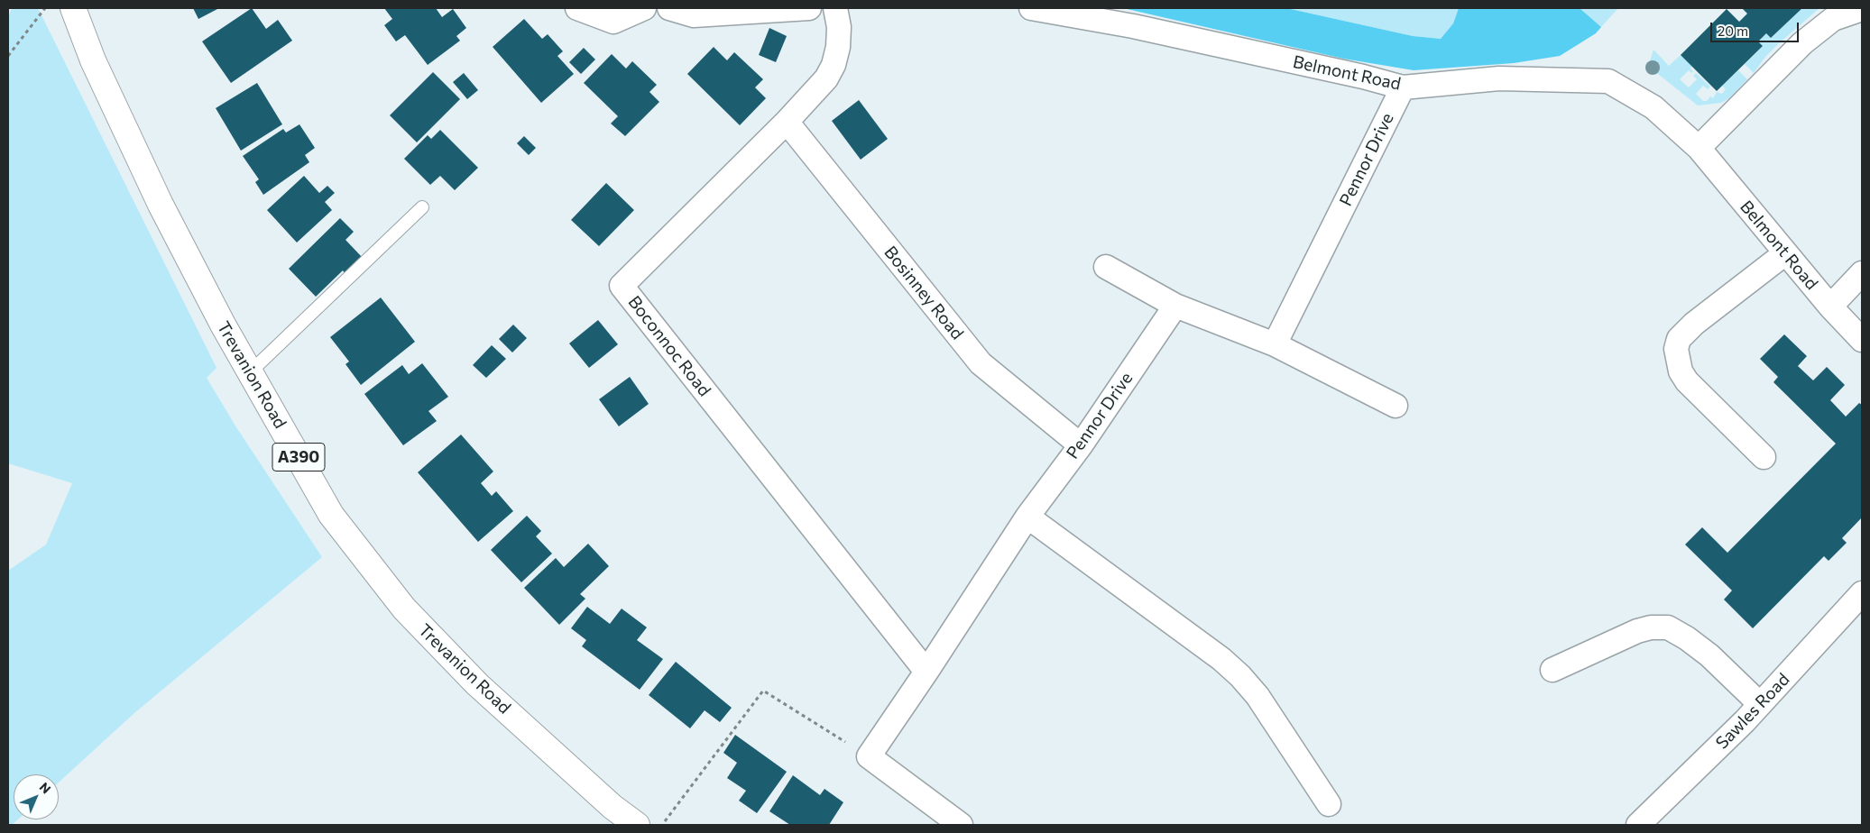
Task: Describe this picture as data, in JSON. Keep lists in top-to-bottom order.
{
  "streets": {
    "highway": ["Trevanion Road", "A390"],
    "street": [
      "Belmont Road",
      "Pennor Drive",
      "Bosinney Road",
      "Boconnoc Road",
      "Sawles Road"
    ]
  },
  "crossings": [
    ["Belmont Road", "Pennor Drive"],
    ["Pennor Drive", "Bosinney Road"],
    ["Pennor Drive", "Boconnoc Road"],
    ["Bosinney Road", "Boconnoc Road"]
  ],
  "scale_bar": "20 m",
  "north": "top right"
}
